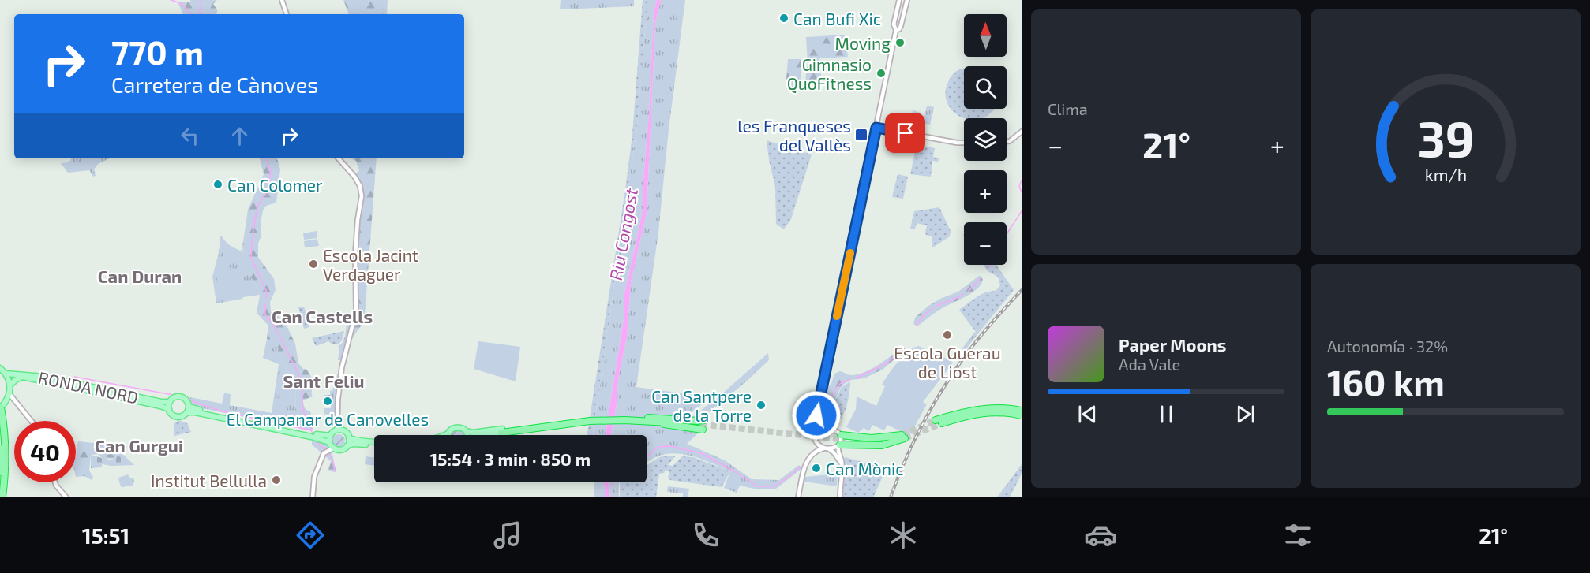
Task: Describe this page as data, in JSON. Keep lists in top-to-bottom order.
{
  "streets": {
    "main road": ["RONDA NORD"]
  },
  "districts": [
    "Can Duran",
    "Can Castells",
    "Sant Feliu",
    "Can Gurgui"
  ],
  "water": ["Riu Congost"],
  "places": {
    "other": [
      "Can Bufi Xic",
      "Moving",
      "Gimnasio QuoFitness",
      "Can Colomer",
      "Escola Jacint Verdaguer",
      "Escola Guerau de Liost",
      "El Campanar de Canovelles",
      "Can Santpere de la Torre",
      "Can Mònic",
      "Institut Bellulla"
    ],
    "transit": ["les Franqueses del Vallès"]
  },
  "north": "top",
  "page": {
    "tile": [
      "Clima",
      ["Autonomía · 32%", "160 km"]
    ],
    "map_buttons": ["+", "−"],
    "turn": ["770 m", "Carretera de Cànoves"],
    "heat": ["−", "21°", "+"],
    "song": ["Paper Moons", "Ada Vale"],
    "limit": "40",
    "trip": "15:54 · 3 min · 850 m",
    "tabs": ["15:51", "21°"],
    "gauge": ["39", "km/h"]
  }
}
